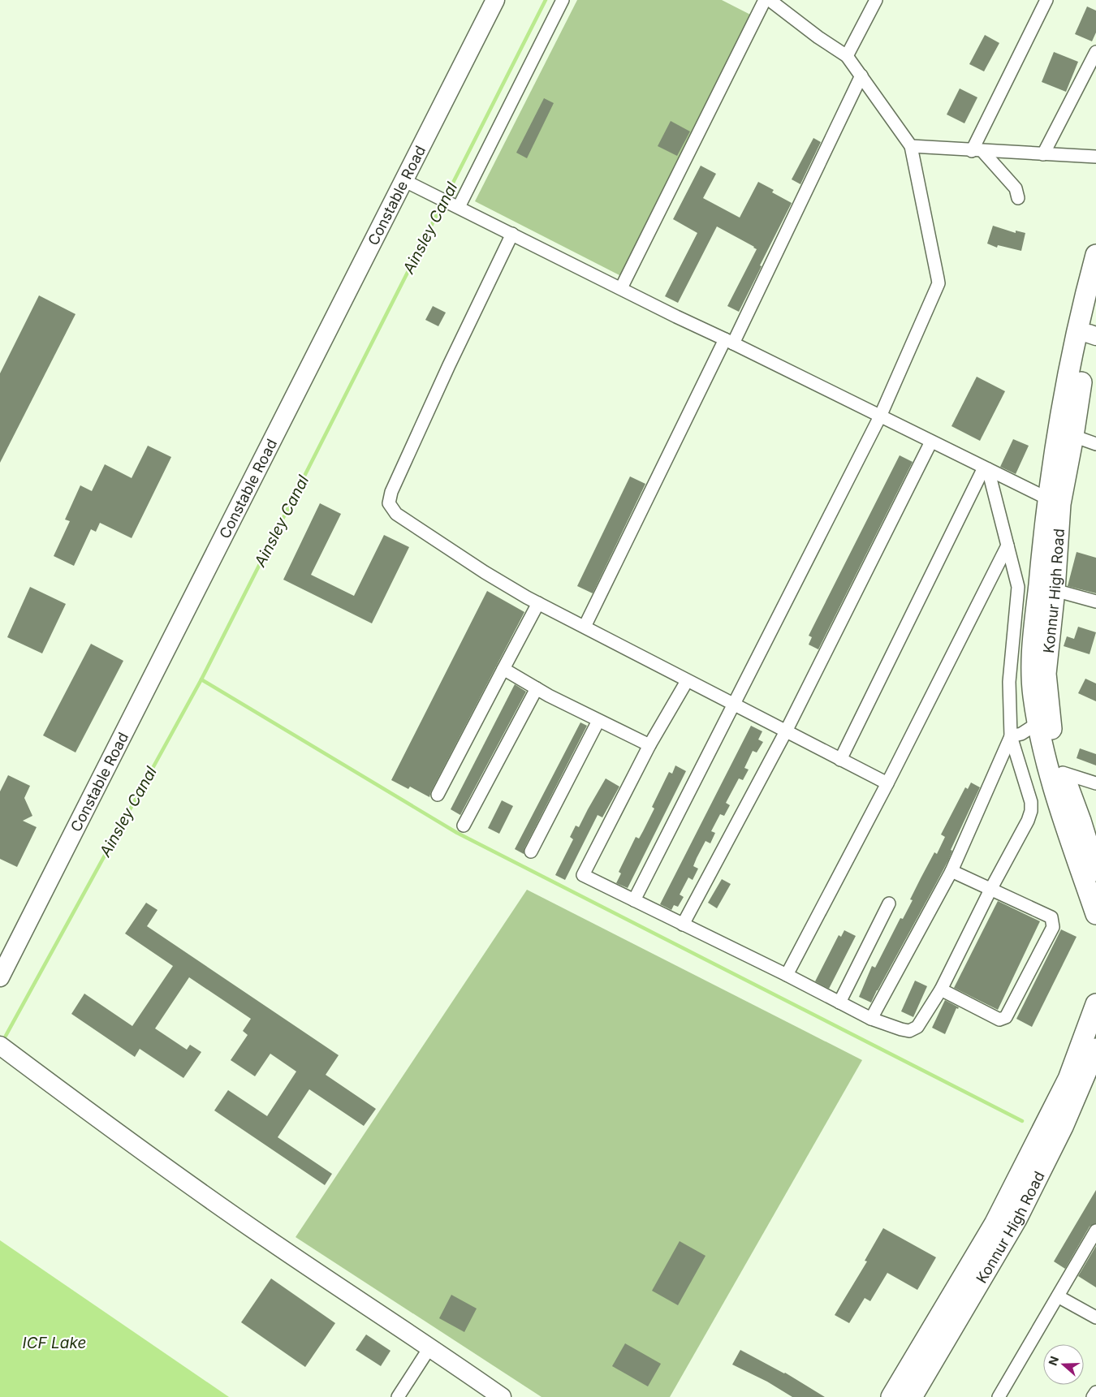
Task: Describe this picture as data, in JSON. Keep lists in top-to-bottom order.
{
  "streets": {
    "main road": ["Konnur High Road"],
    "street": ["Constable Road"]
  },
  "water": ["Ainsley Canal", "ICF Lake"],
  "north": "left"
}
